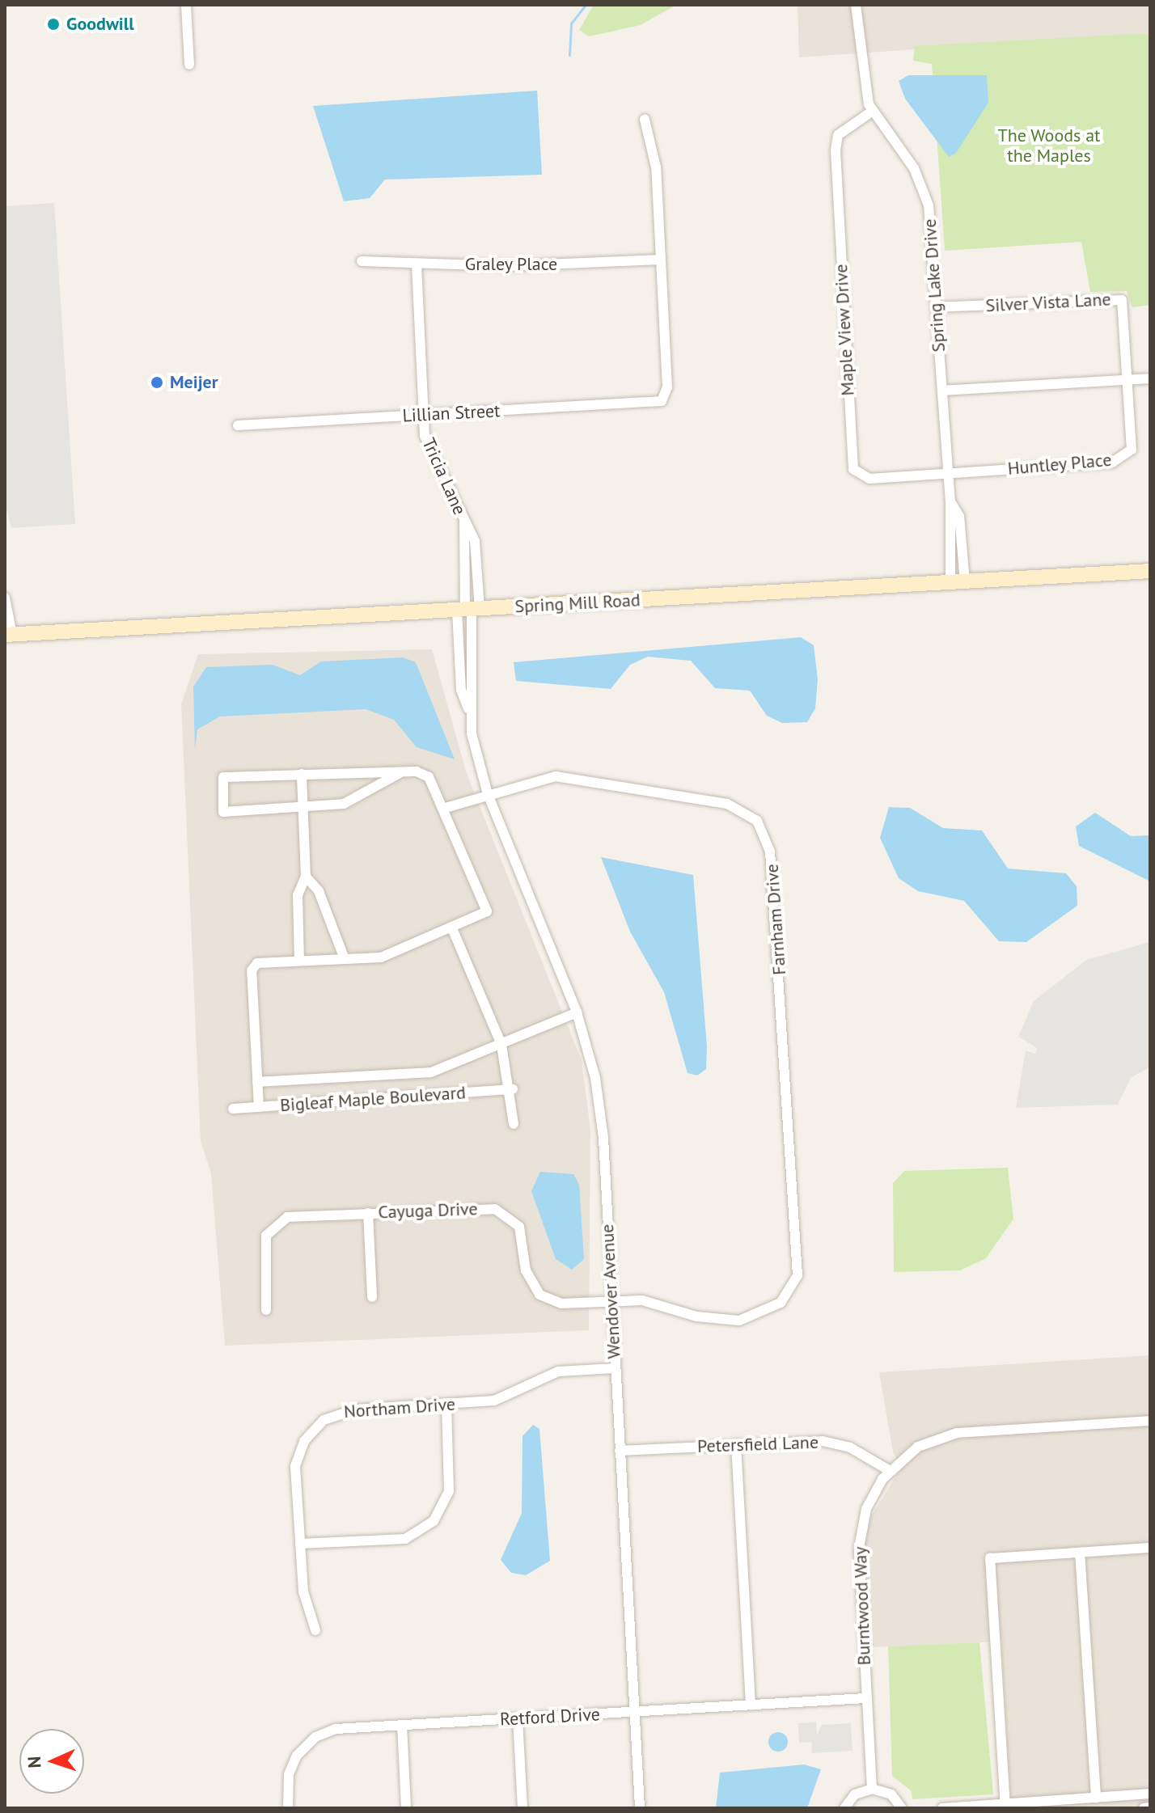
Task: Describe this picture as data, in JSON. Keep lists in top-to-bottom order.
{
  "streets": {
    "street": [
      "Graley Place",
      "Spring Lake Drive",
      "Silver Vista Lane",
      "Maple View Drive",
      "Lillian Street",
      "Huntley Place",
      "Tricia Lane",
      "Spring Mill Road",
      "Farnham Drive",
      "Bigleaf Maple Boulevard",
      "Cayuga Drive",
      "Wendover Avenue",
      "Northam Drive",
      "Petersfield Lane",
      "Burntwood Way",
      "Retford Drive"
    ]
  },
  "crossings": [
    ["Graley Place", "Lillian Street"],
    ["Graley Place", "Tricia Lane"],
    ["Spring Lake Drive", "Silver Vista Lane"],
    ["Spring Lake Drive", "Maple View Drive"],
    ["Spring Lake Drive", "Huntley Place"],
    ["Spring Lake Drive", "Spring Mill Road"],
    ["Silver Vista Lane", "Huntley Place"],
    ["Maple View Drive", "Huntley Place"],
    ["Lillian Street", "Tricia Lane"],
    ["Tricia Lane", "Spring Mill Road"],
    ["Tricia Lane", "Wendover Avenue"],
    ["Spring Mill Road", "Wendover Avenue"],
    ["Farnham Drive", "Cayuga Drive"],
    ["Farnham Drive", "Wendover Avenue"],
    ["Bigleaf Maple Boulevard", "Wendover Avenue"],
    ["Cayuga Drive", "Wendover Avenue"],
    ["Wendover Avenue", "Northam Drive"],
    ["Wendover Avenue", "Petersfield Lane"],
    ["Wendover Avenue", "Retford Drive"],
    ["Petersfield Lane", "Burntwood Way"],
    ["Burntwood Way", "Retford Drive"]
  ],
  "parks": ["The Woods at the Maples"],
  "places": ["Goodwill", "Meijer"],
  "north": "left"
}
